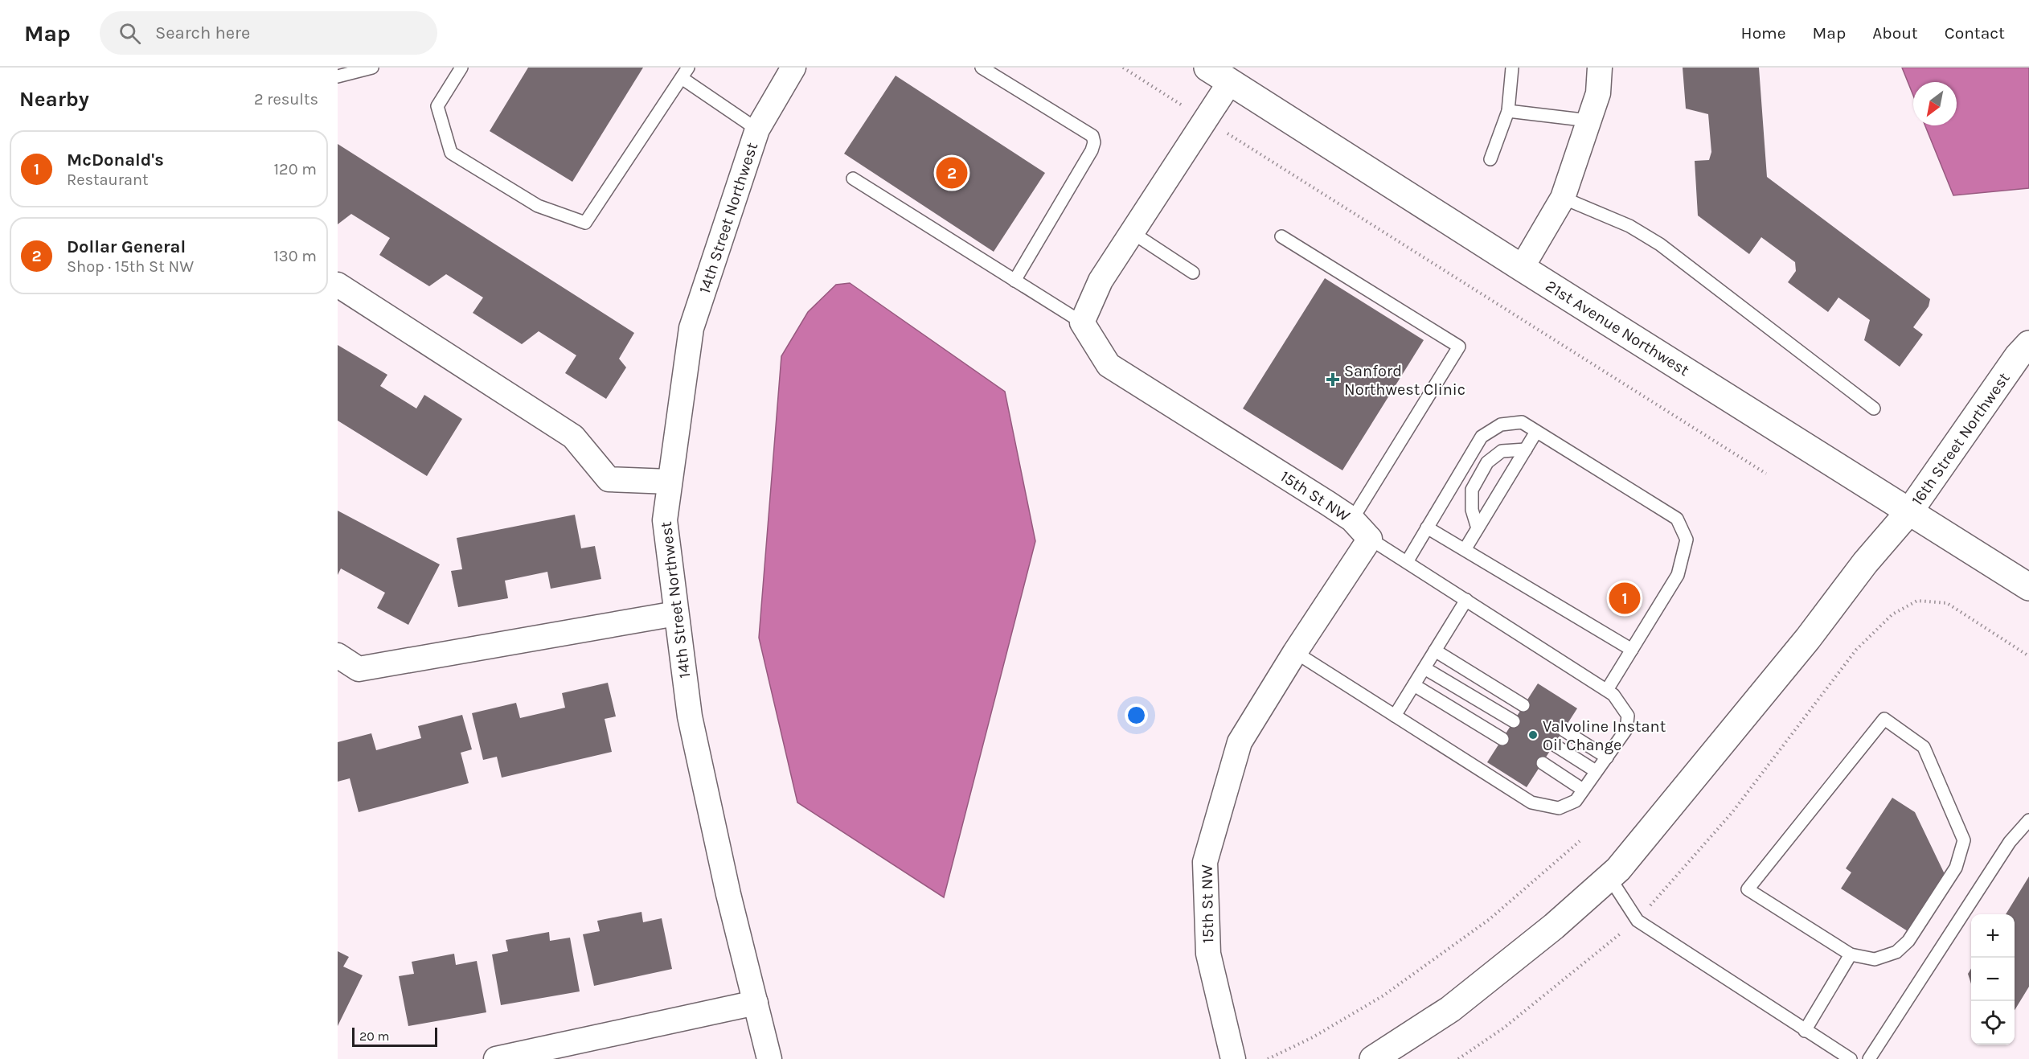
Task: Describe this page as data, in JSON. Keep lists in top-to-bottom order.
{
  "streets": {
    "street": [
      "14th Street Northwest",
      "21st Avenue Northwest",
      "16th Street Northwest",
      "15th St NW"
    ]
  },
  "crossings": [
    ["21st Avenue Northwest", "16th Street Northwest"]
  ],
  "places": {
    "health": ["Sanford Northwest Clinic"],
    "other": ["Valvoline Instant Oil Change"]
  },
  "scale_bar": "20 m",
  "north": "bottom left",
  "page": {
    "header": "Map",
    "search": "Search here",
    "nav": [
      "Home",
      "Map",
      "About",
      "Contact"
    ],
    "heading": ["Nearby", "2 results"],
    "list": [
      {
        "mark": "1",
        "name": "McDonald's",
        "note": "Restaurant",
        "value": "120 m"
      },
      {
        "mark": "2",
        "name": "Dollar General",
        "note": "Shop · 15th St NW",
        "value": "130 m"
      }
    ],
    "pins": ["2", "1"],
    "map_buttons": ["+", "−"],
    "scale": "20 m"
  }
}
